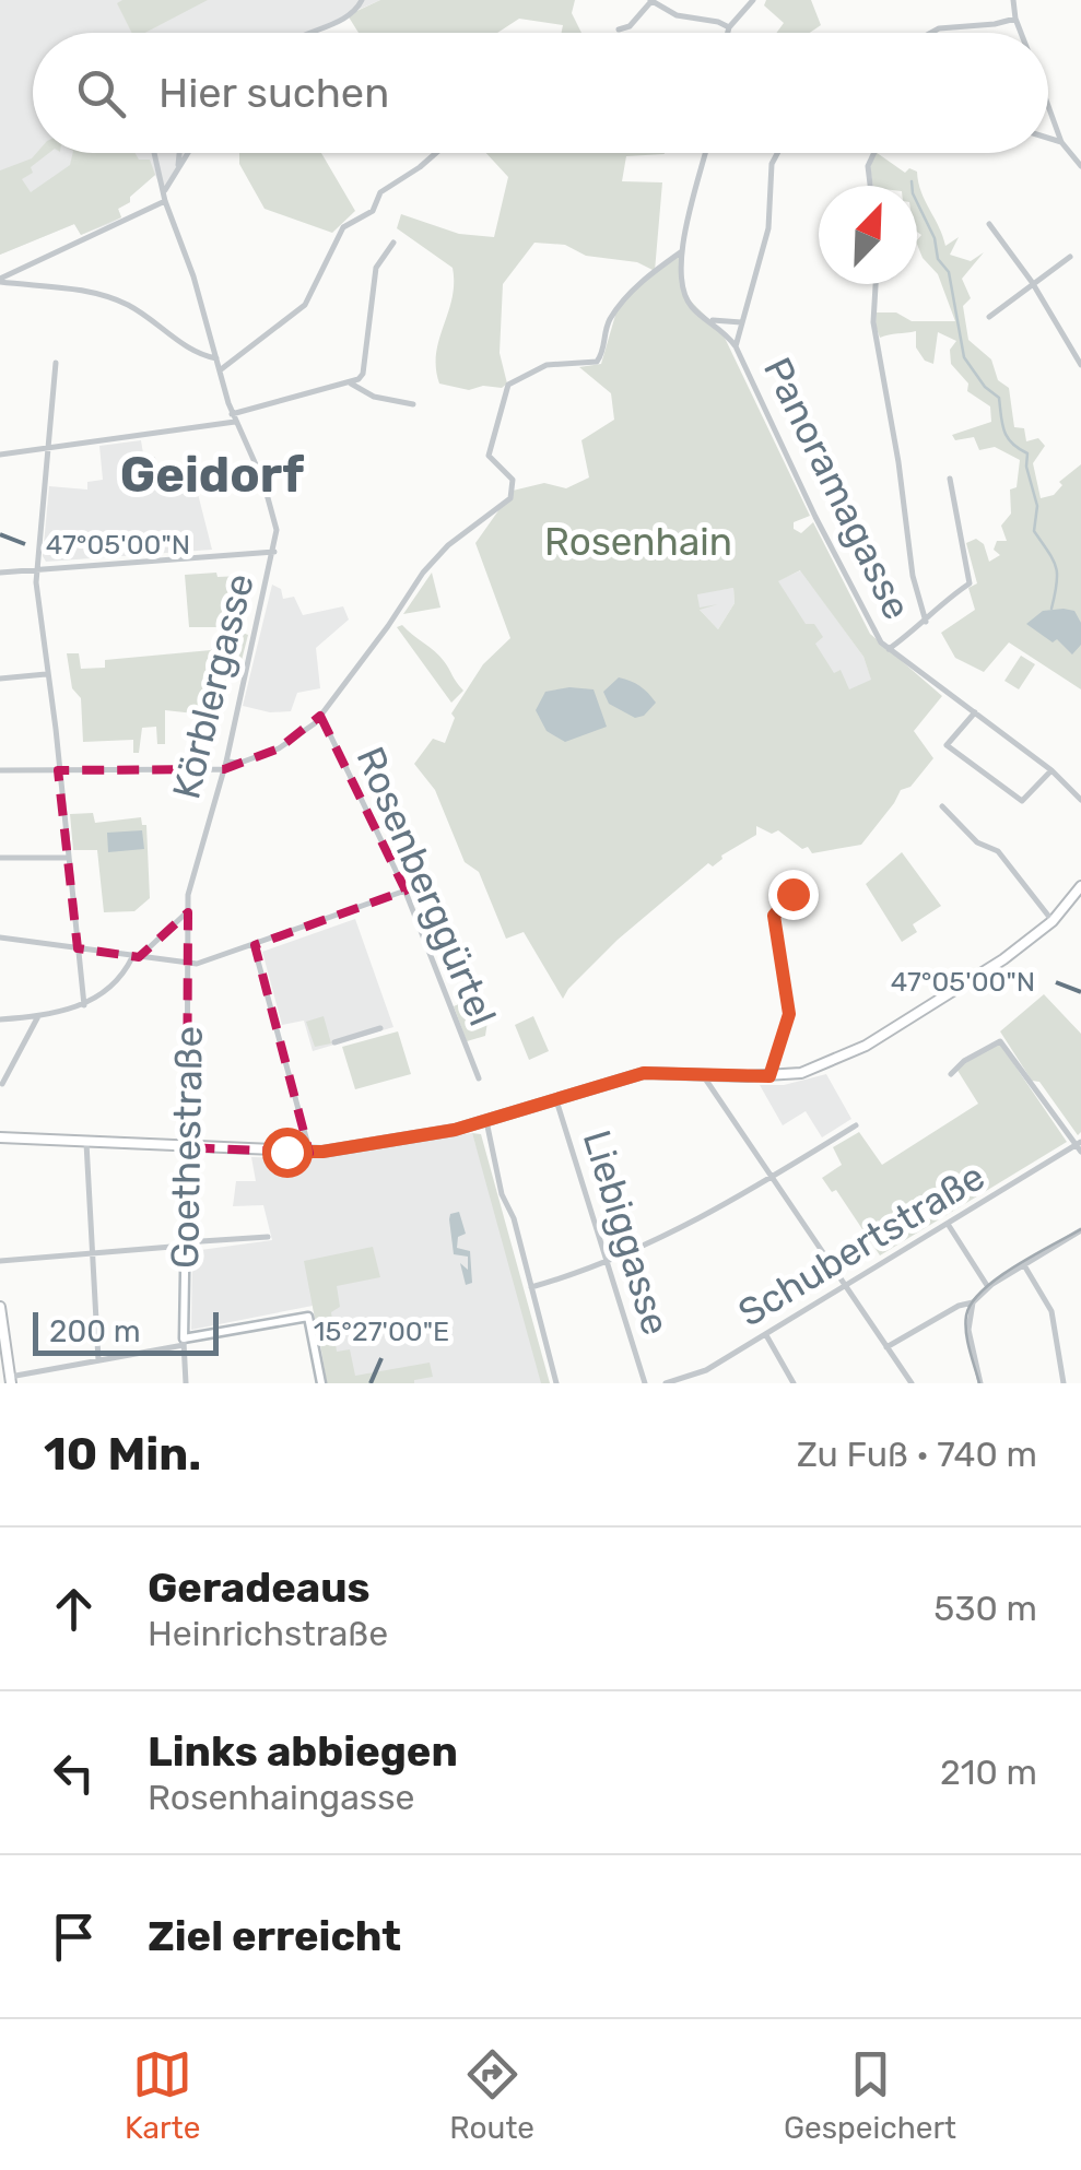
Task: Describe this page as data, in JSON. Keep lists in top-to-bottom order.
{
  "streets": {
    "street": [
      "Panoramagasse",
      "Körblergasse",
      "Rosenberggürtel",
      "Goethestraße",
      "Liebiggasse",
      "Schubertstraße"
    ]
  },
  "crossings": [
    ["Körblergasse", "Goethestraße"]
  ],
  "districts": ["Geidorf"],
  "parks": ["Rosenhain"],
  "scale_bar": "200 m",
  "north": "top right",
  "page": {
    "search": "Hier suchen",
    "scale": "200 m",
    "heading": ["10 Min.", "Zu Fuß · 740 m"],
    "list": [
      ["Geradeaus", "Heinrichstraße", "530 m"],
      ["Links abbiegen", "Rosenhaingasse", "210 m"],
      "Ziel erreicht"
    ],
    "nav": ["Karte", "Route", "Gespeichert"]
  },
  "coordinates": ["47°05'00\"N", "15°27'00\"E"]
}
